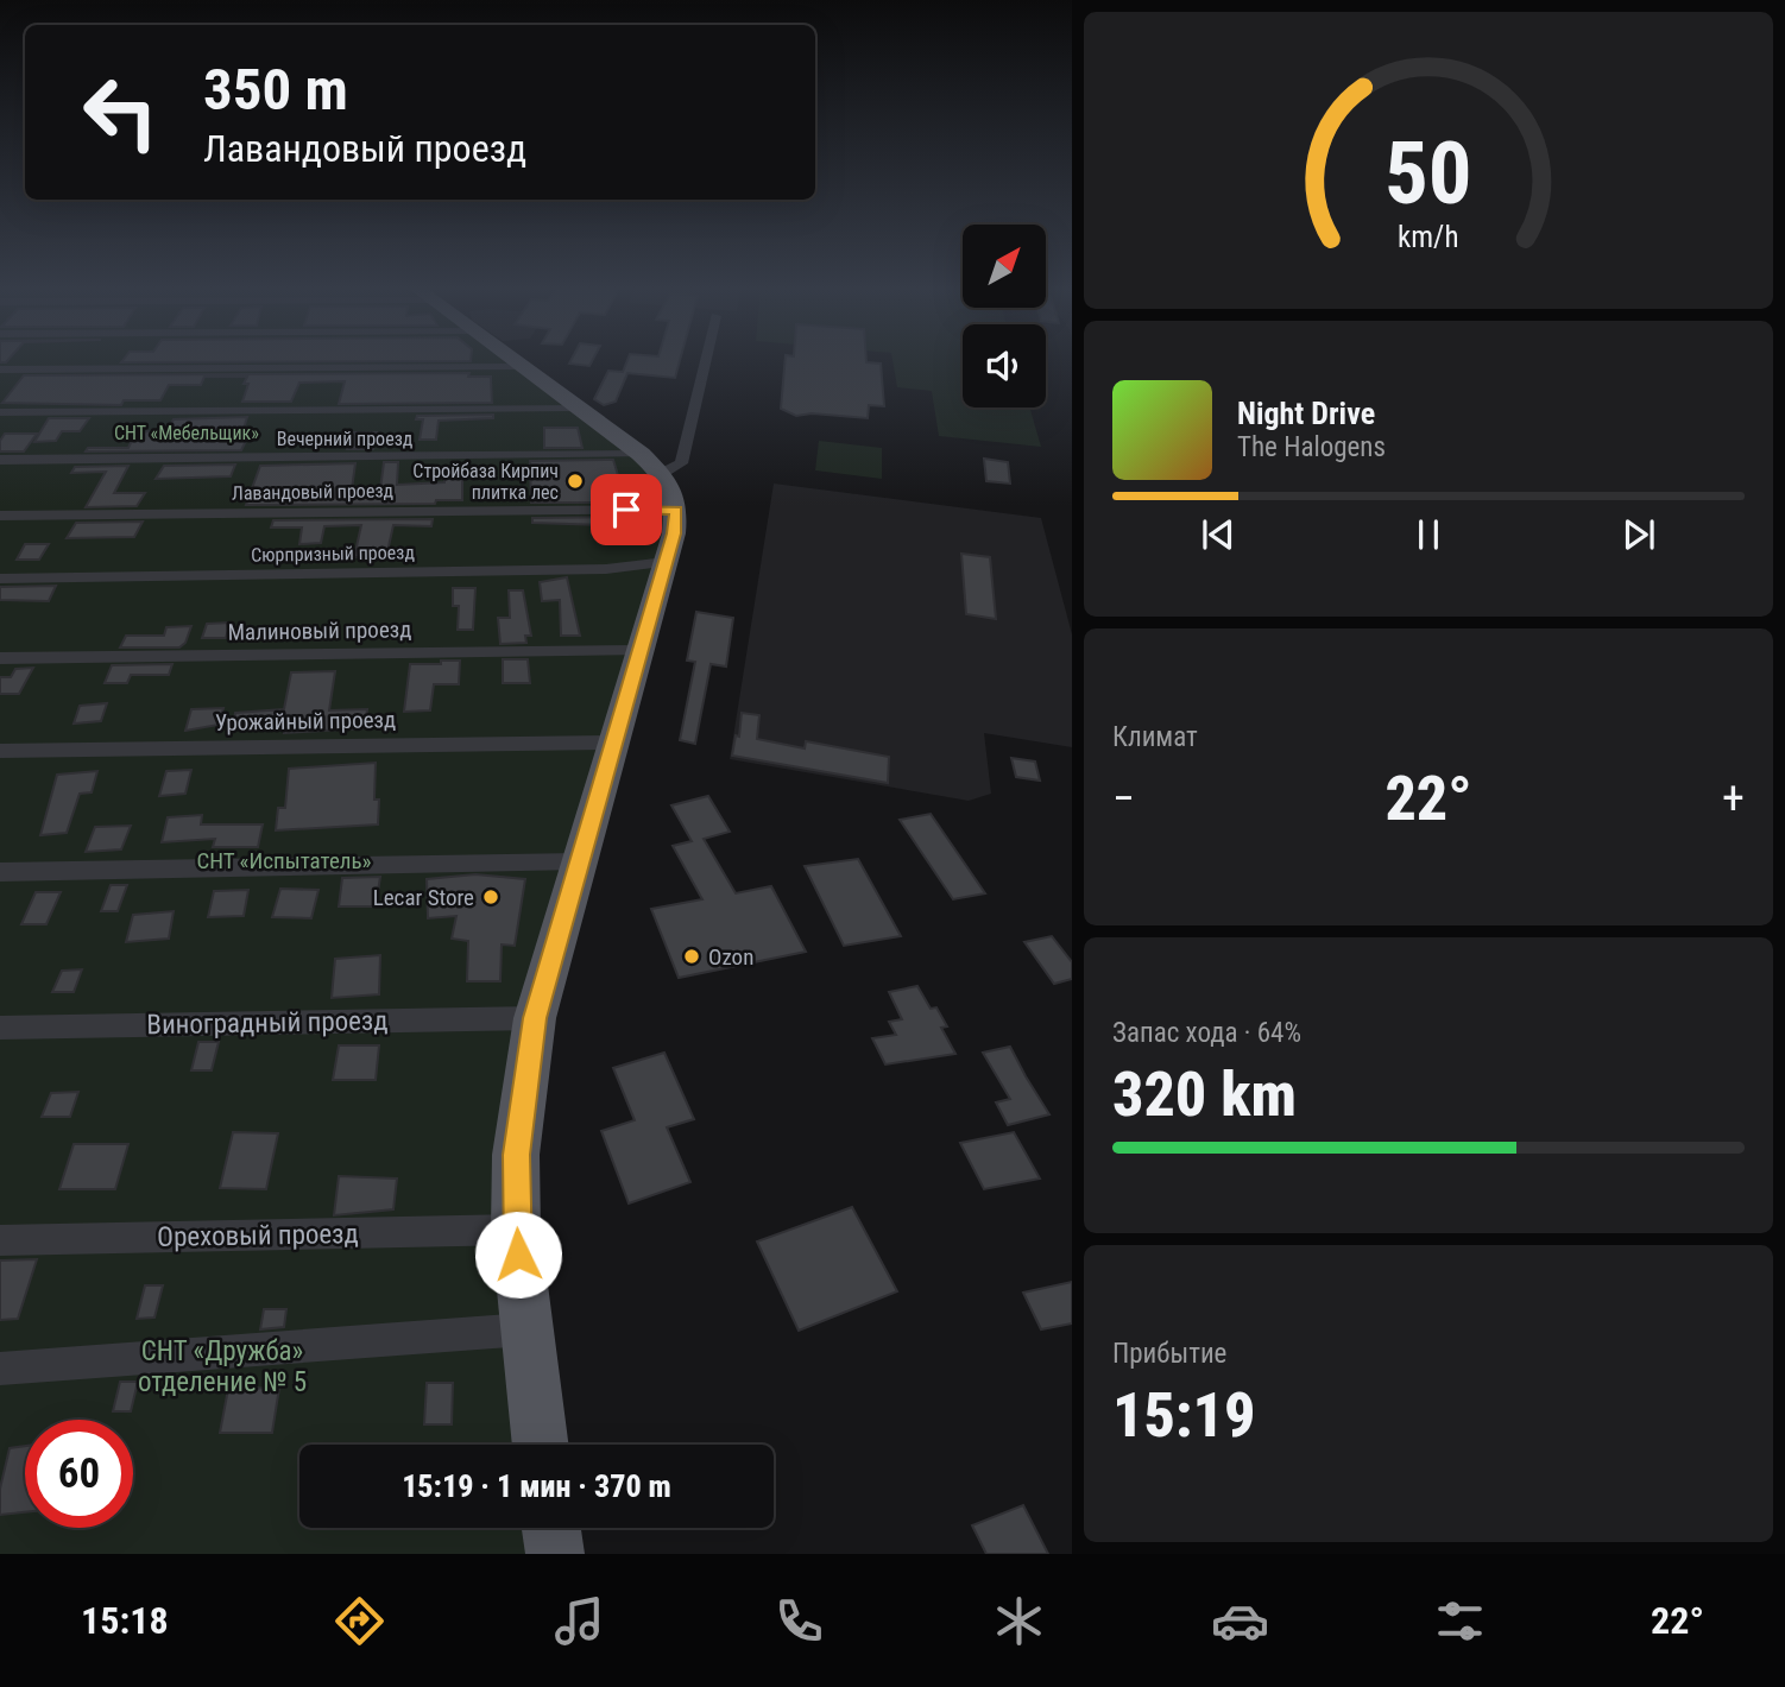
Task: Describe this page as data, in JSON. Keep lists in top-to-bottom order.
{
  "streets": {
    "street": [
      "Вечерний проезд",
      "Лавандовый проезд",
      "Сюрпризный проезд",
      "Малиновый проезд",
      "Урожайный проезд",
      "Виноградный проезд",
      "Ореховый проезд"
    ]
  },
  "parks": ["СНТ «Мебельщик»", "СНТ «Испытатель»", "СНТ «Дружба» отделение № 5"],
  "places": ["Стройбаза Кирпич плитка лес", "Lecar Store", "Ozon"],
  "north": "top right",
  "page": {
    "turn": ["350 m", "Лавандовый проезд"],
    "song": ["Night Drive", "The Halogens"],
    "tile": [
      "Климат",
      ["Запас хода · 64%", "320 km"],
      ["Прибытие", "15:19"]
    ],
    "heat": ["−", "22°", "+"],
    "limit": "60",
    "trip": "15:19 · 1 мин · 370 m",
    "tabs": ["15:18", "22°"],
    "gauge": ["50", "km/h"]
  }
}
